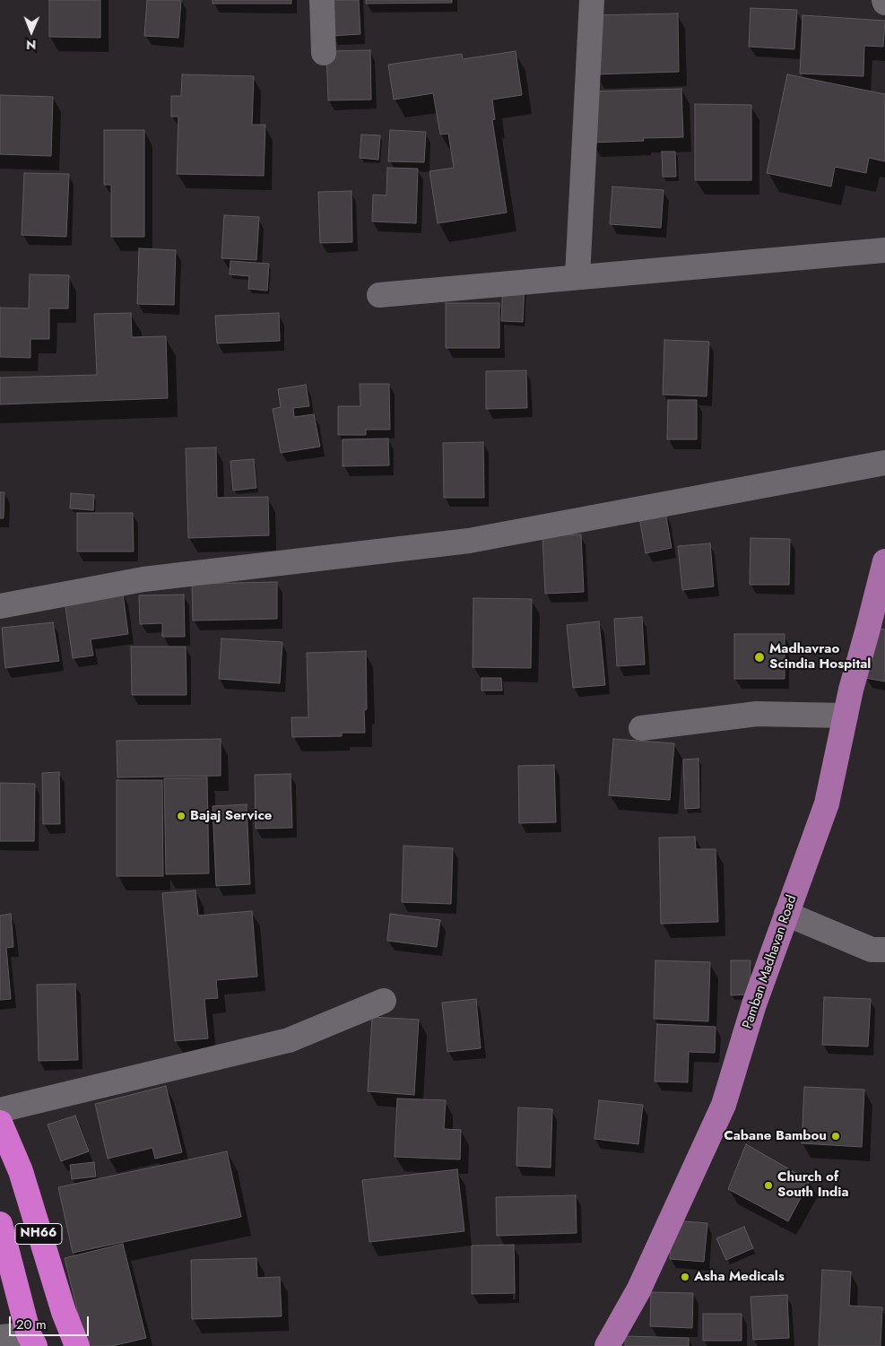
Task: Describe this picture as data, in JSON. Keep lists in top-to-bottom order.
{
  "streets": {
    "highway": ["NH66"],
    "main road": ["Pamban Madhavan Road"]
  },
  "places": [
    "Madhavrao Scindia Hospital",
    "Bajaj Service",
    "Cabane Bambou",
    "Church of South India",
    "Asha Medicals"
  ],
  "scale_bar": "20 m",
  "north": "bottom"
}
